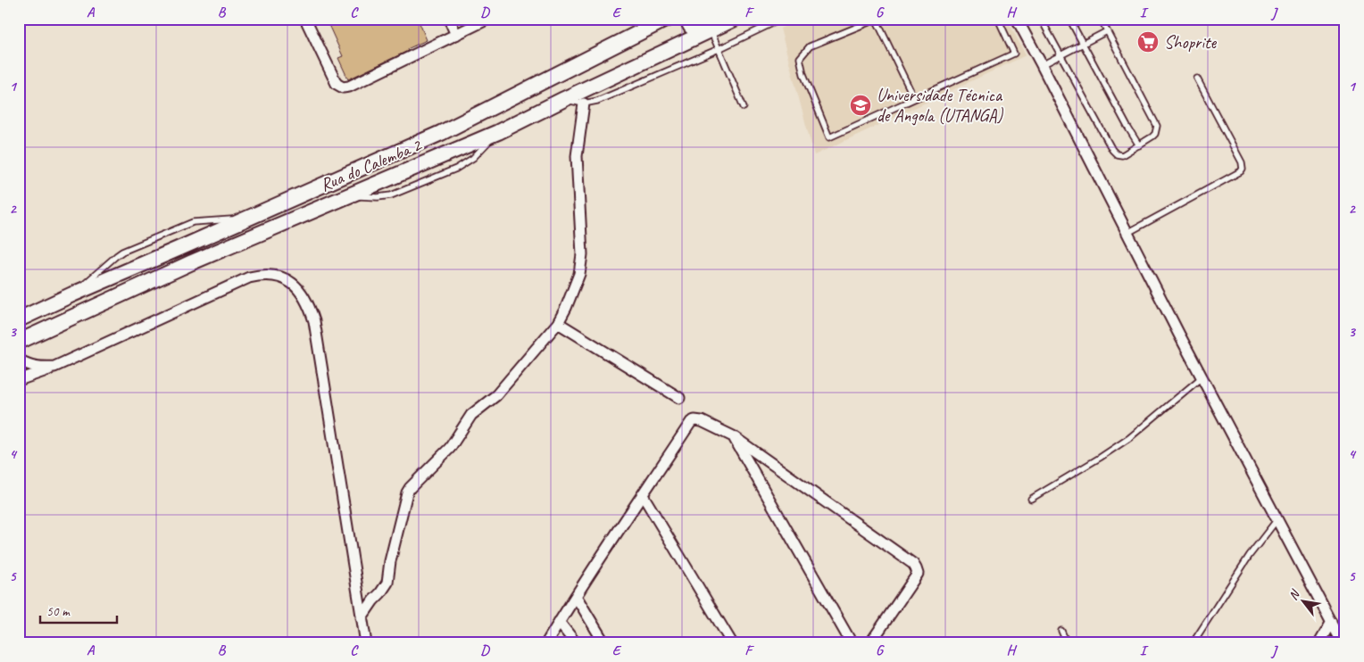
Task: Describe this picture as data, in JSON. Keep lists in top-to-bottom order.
{
  "streets": {
    "main road": ["Rua do Calemba 2"]
  },
  "places": {
    "supermarket": ["Shoprite"],
    "school or university": ["Universidade Técnica de Angola (UTANGA)"]
  },
  "scale_bar": "50 m",
  "north": "top left",
  "grid": {
    "columns": [
      "A",
      "B",
      "C",
      "D",
      "E",
      "F",
      "G",
      "H",
      "I",
      "J"
    ],
    "rows": [
      "1",
      "2",
      "3",
      "4",
      "5"
    ]
  }
}
